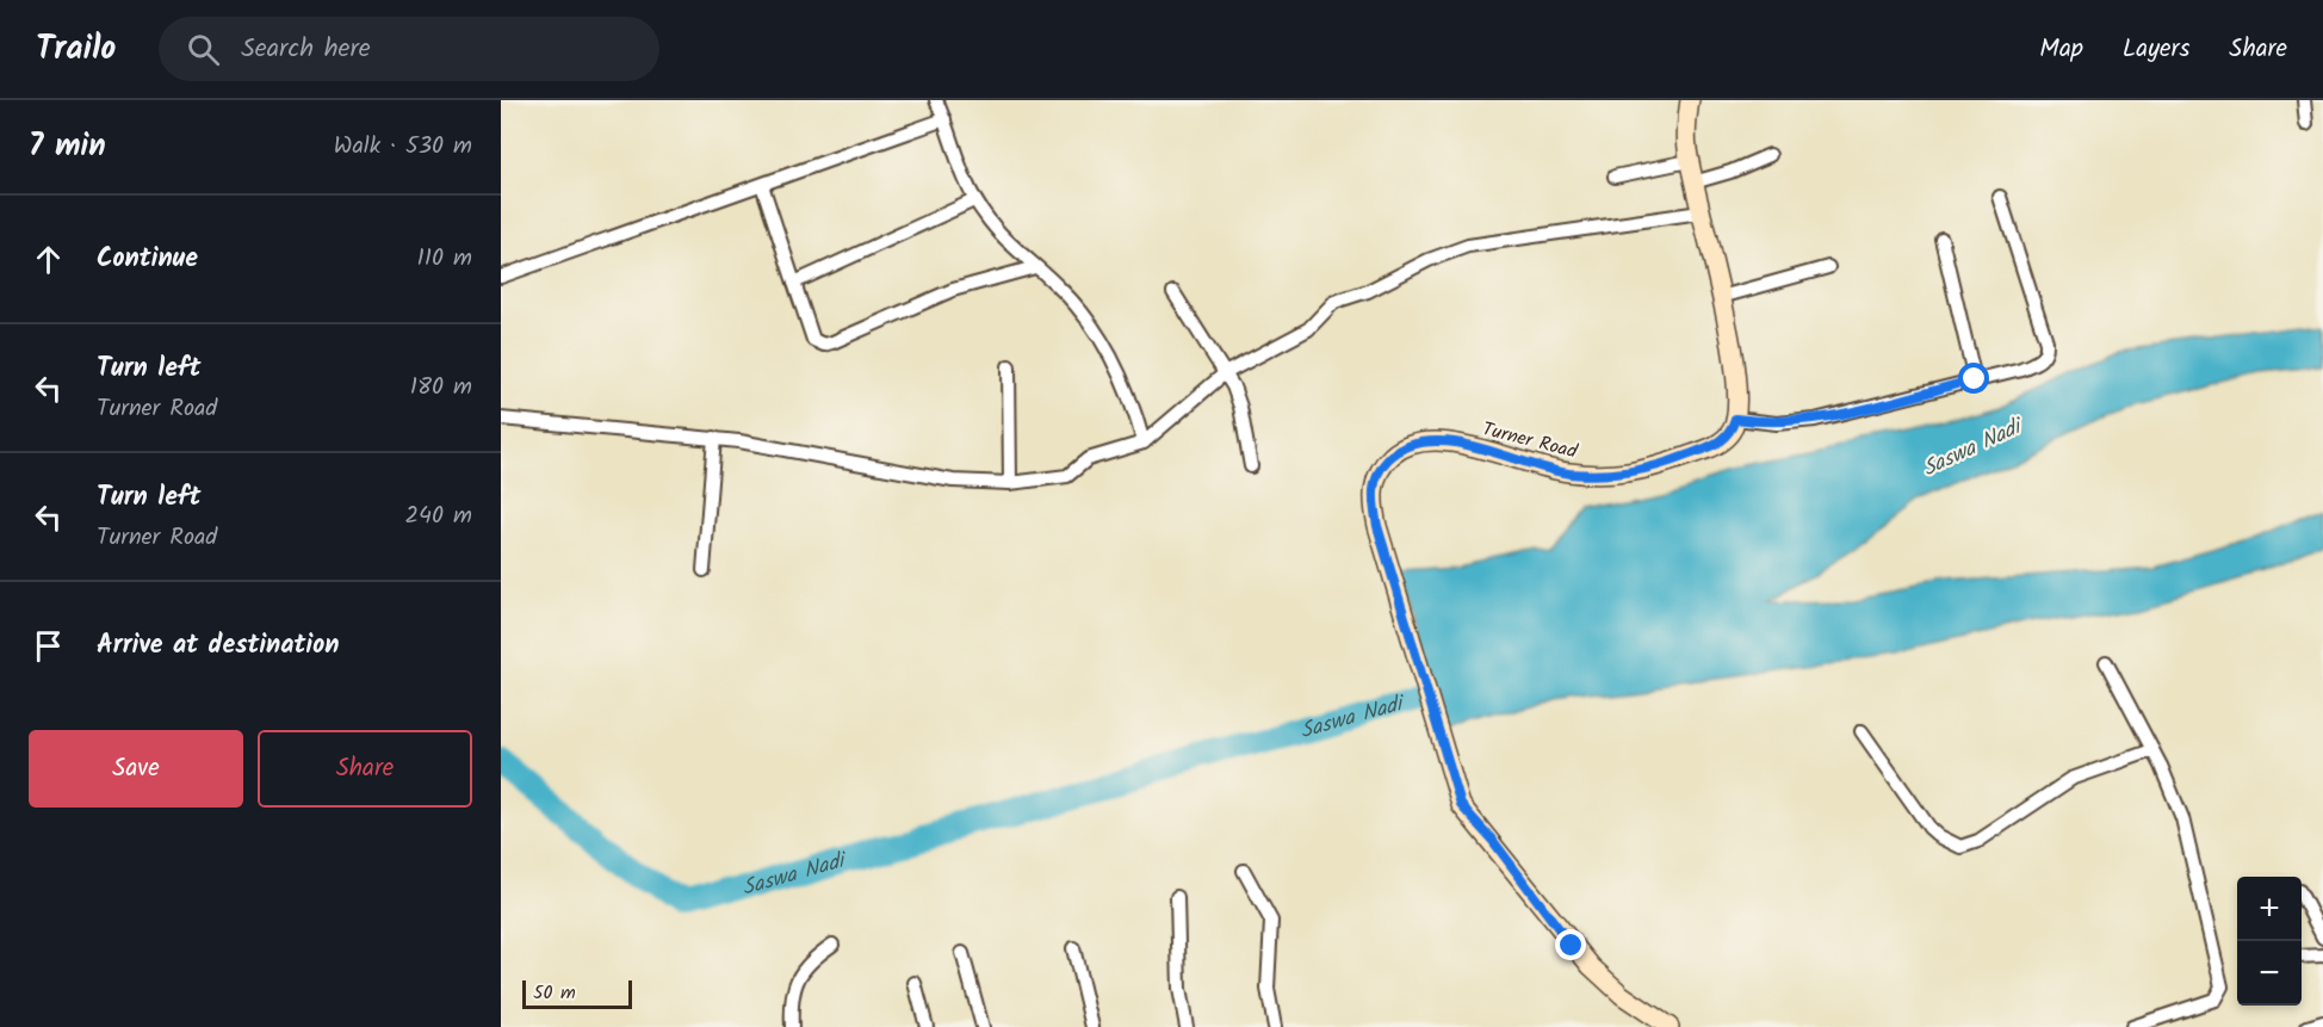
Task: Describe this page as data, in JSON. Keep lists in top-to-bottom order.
{
  "streets": {
    "main road": ["Turner Road"]
  },
  "water": ["Saswa Nadi"],
  "scale_bar": "50 m",
  "page": {
    "header": "Trailo",
    "search": "Search here",
    "nav": ["Map", "Layers", "Share"],
    "heading": ["7 min", "Walk · 530 m"],
    "list": [
      ["Continue", "110 m"],
      ["Turn left", "Turner Road", "180 m"],
      ["Turn left", "Turner Road", "240 m"],
      "Arrive at destination"
    ],
    "buttons": ["Save", "Share"],
    "map_buttons": ["+", "−"],
    "scale": "50 m"
  }
}
